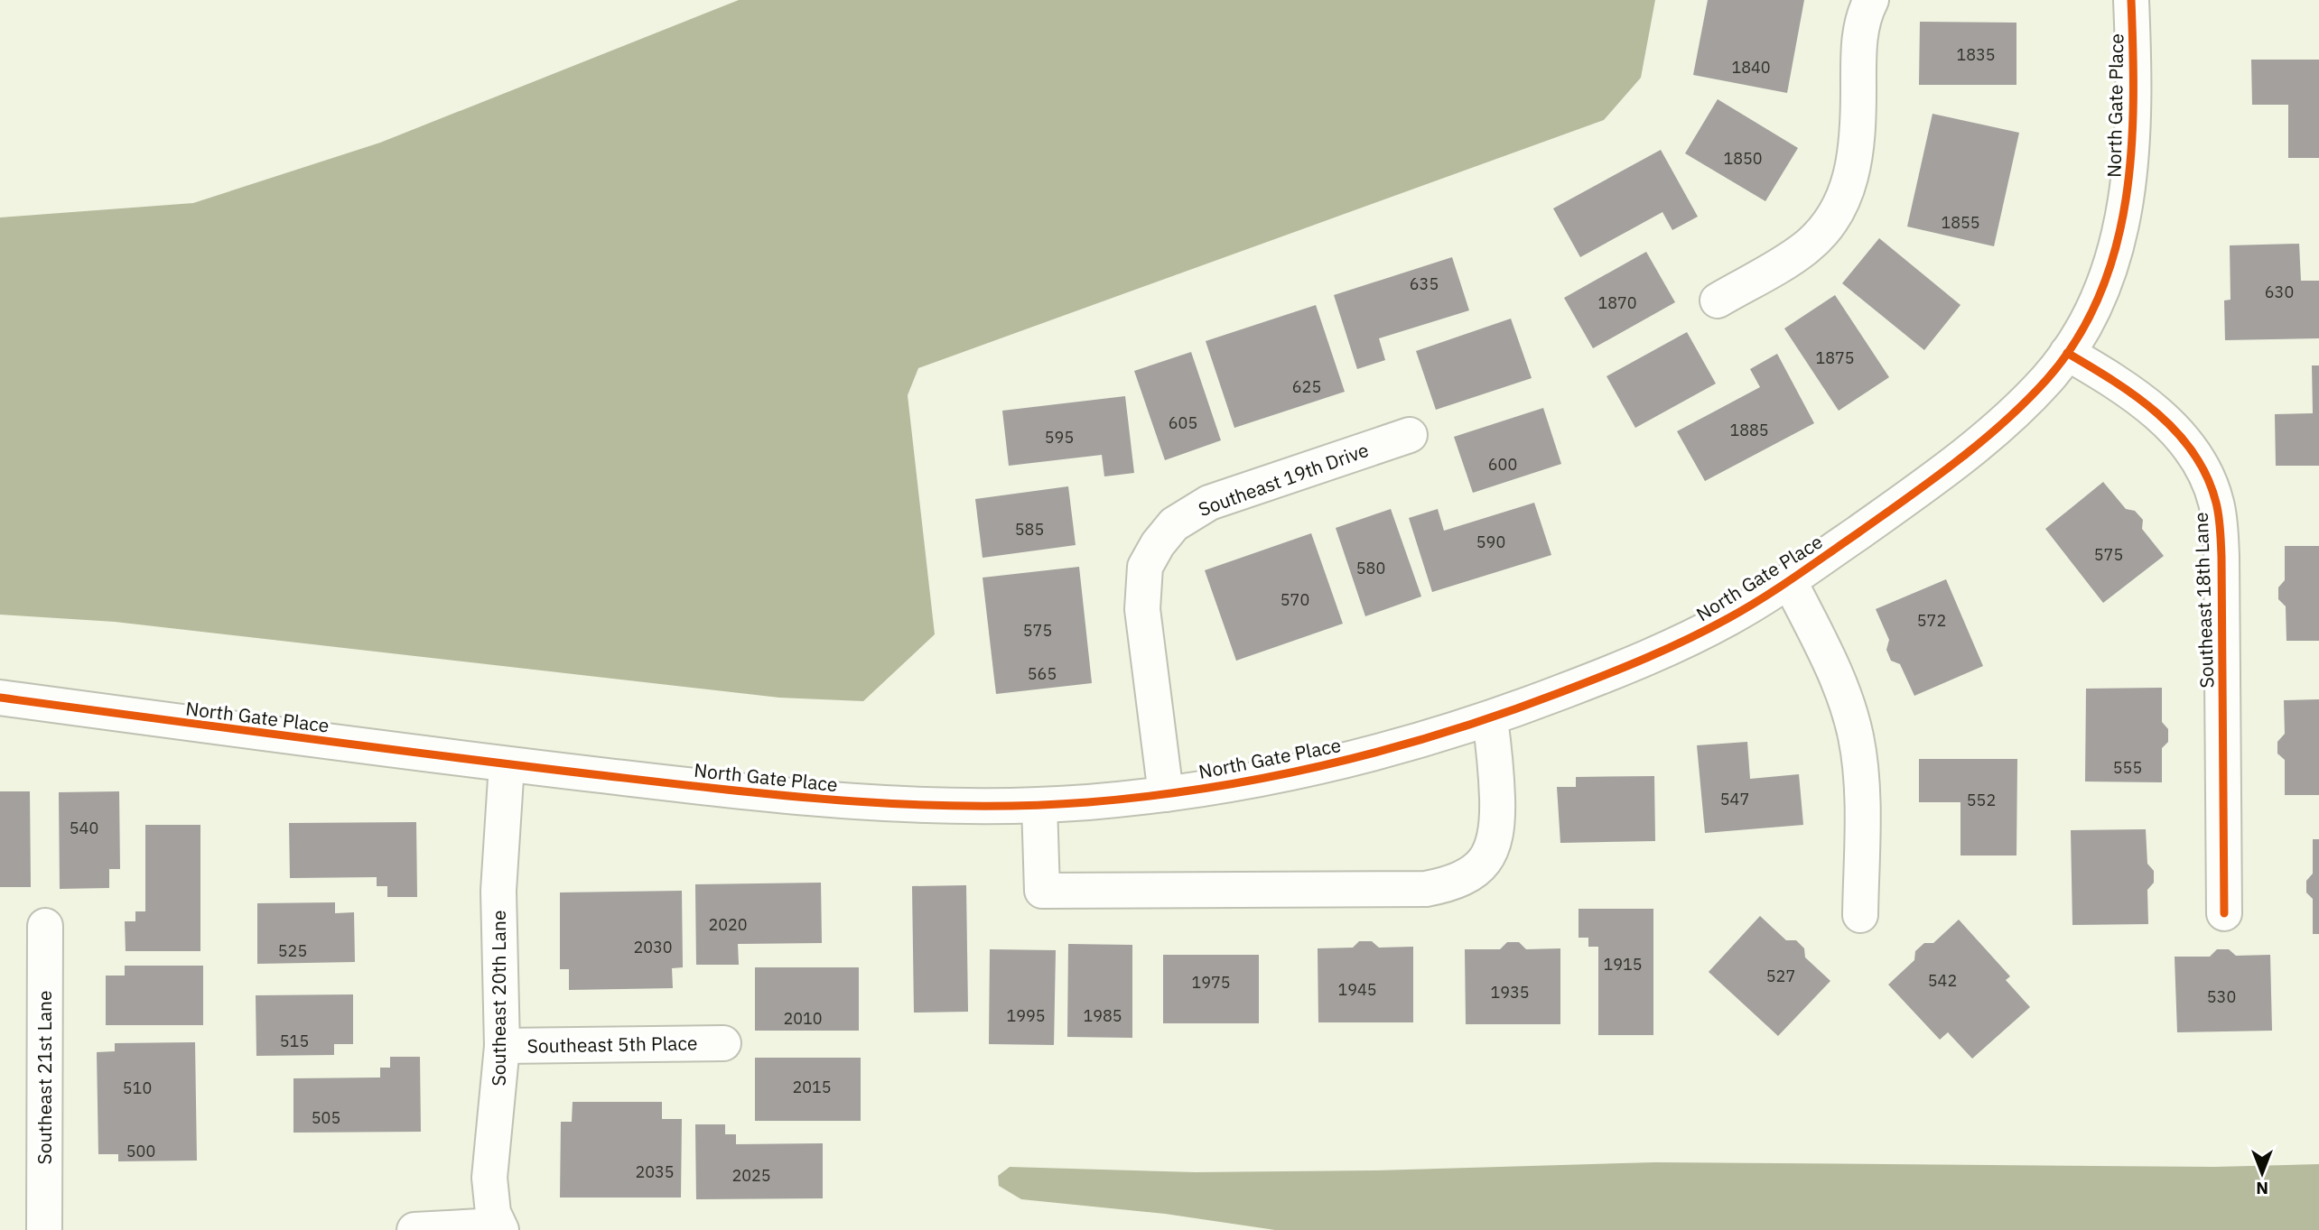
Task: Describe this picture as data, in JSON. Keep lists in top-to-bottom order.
{
  "streets": {
    "street": [
      "North Gate Place",
      "Southeast 19th Drive",
      "Southeast 18th Lane",
      "Southeast 20th Lane",
      "Southeast 5th Place",
      "Southeast 21st Lane"
    ]
  },
  "crossings": [
    ["North Gate Place", "Southeast 19th Drive"],
    ["North Gate Place", "Southeast 18th Lane"],
    ["North Gate Place", "Southeast 20th Lane"],
    ["Southeast 20th Lane", "Southeast 5th Place"]
  ],
  "house_numbers": [
    "1835",
    "1840",
    "1850",
    "1855",
    "635",
    "630",
    "1870",
    "1875",
    "625",
    "605",
    "1885",
    "595",
    "600",
    "585",
    "590",
    "575",
    "580",
    "570",
    "572",
    "575",
    "565",
    "555",
    "547",
    "552",
    "540",
    "2020",
    "2030",
    "525",
    "1915",
    "527",
    "542",
    "1975",
    "1945",
    "1935",
    "530",
    "1995",
    "1985",
    "2010",
    "515",
    "2015",
    "510",
    "505",
    "500",
    "2035",
    "2025"
  ],
  "north": "bottom"
}
